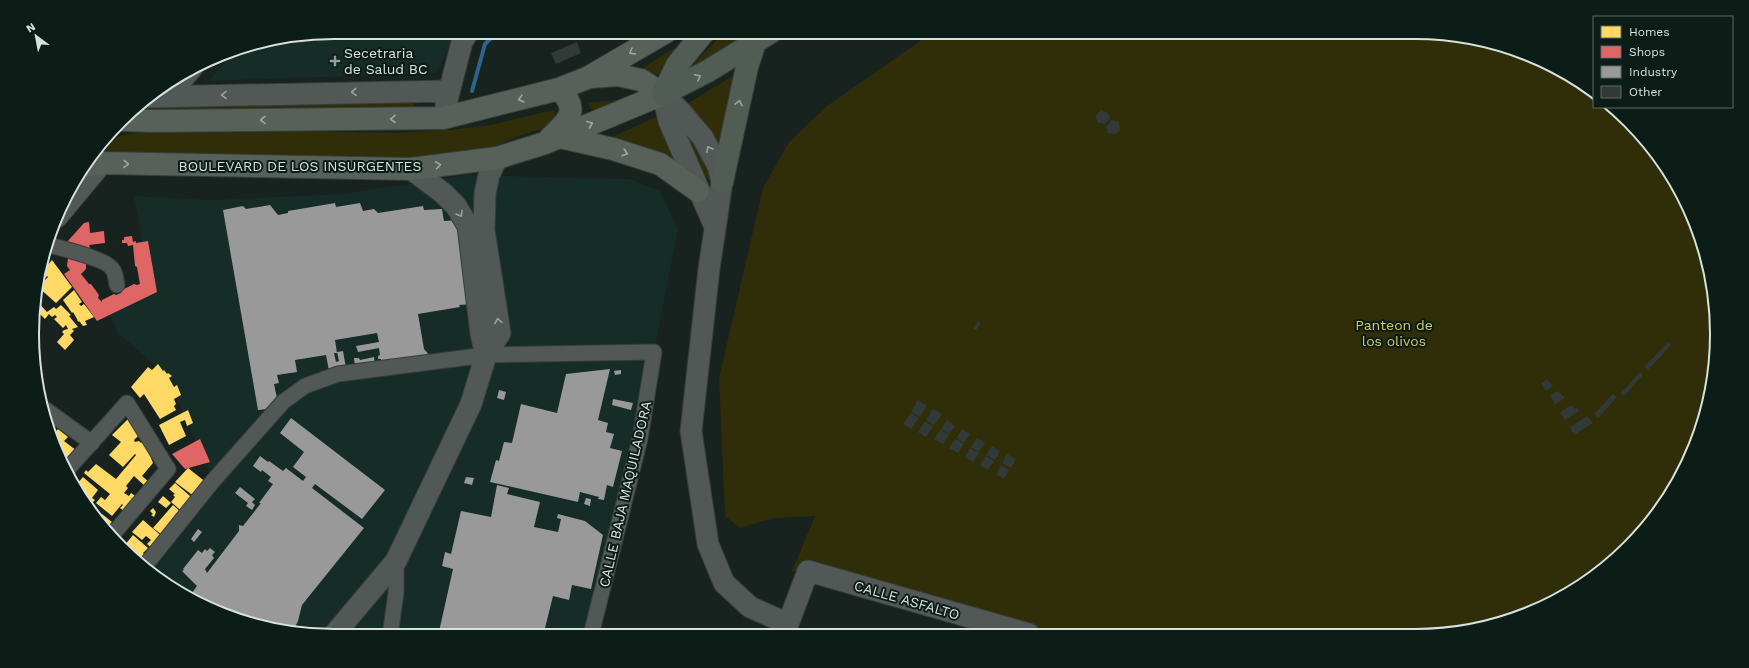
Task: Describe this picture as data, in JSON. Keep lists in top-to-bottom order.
{
  "streets": {
    "highway": ["BOULEVARD DE LOS INSURGENTES"],
    "street": ["CALLE BAJA MAQUILADORA", "CALLE ASFALTO"]
  },
  "one_way": ["BOULEVARD DE LOS INSURGENTES"],
  "parks": ["Panteon de los olivos"],
  "places": {
    "health": ["Secetraria de Salud BC"]
  },
  "legend": [
    "Homes",
    "Shops",
    "Industry",
    "Other"
  ],
  "north": "top left"
}
